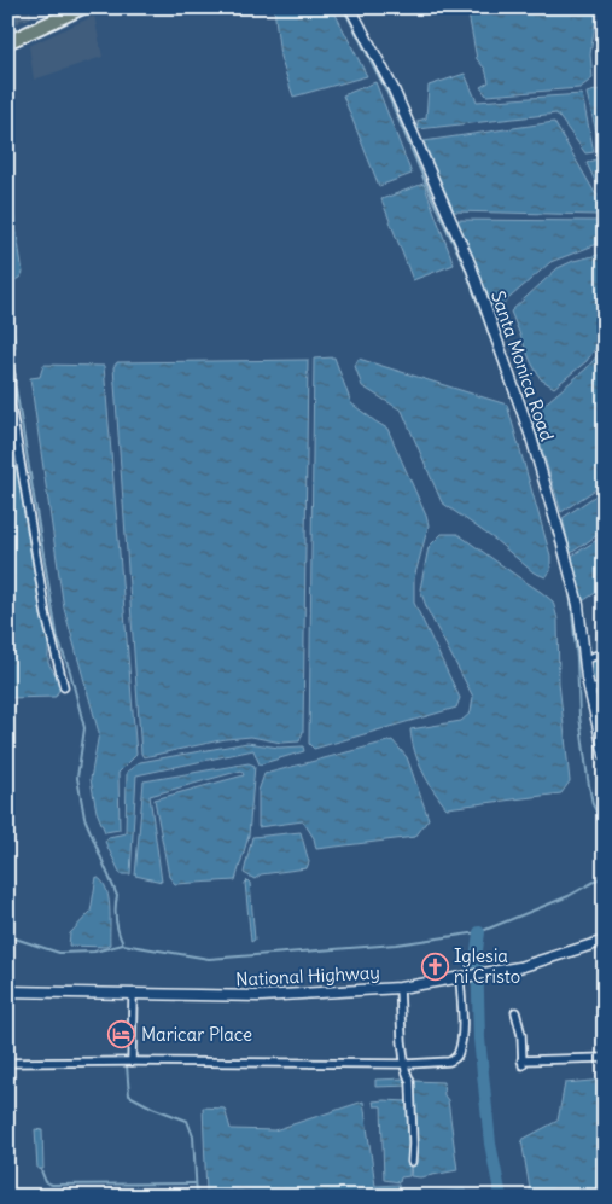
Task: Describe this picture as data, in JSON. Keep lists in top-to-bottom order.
{
  "streets": {
    "street": ["Santa Monica Road", "National Highway"]
  },
  "places": {
    "church": ["Iglesia ni Cristo"],
    "hotel": ["Maricar Place"]
  }
}
